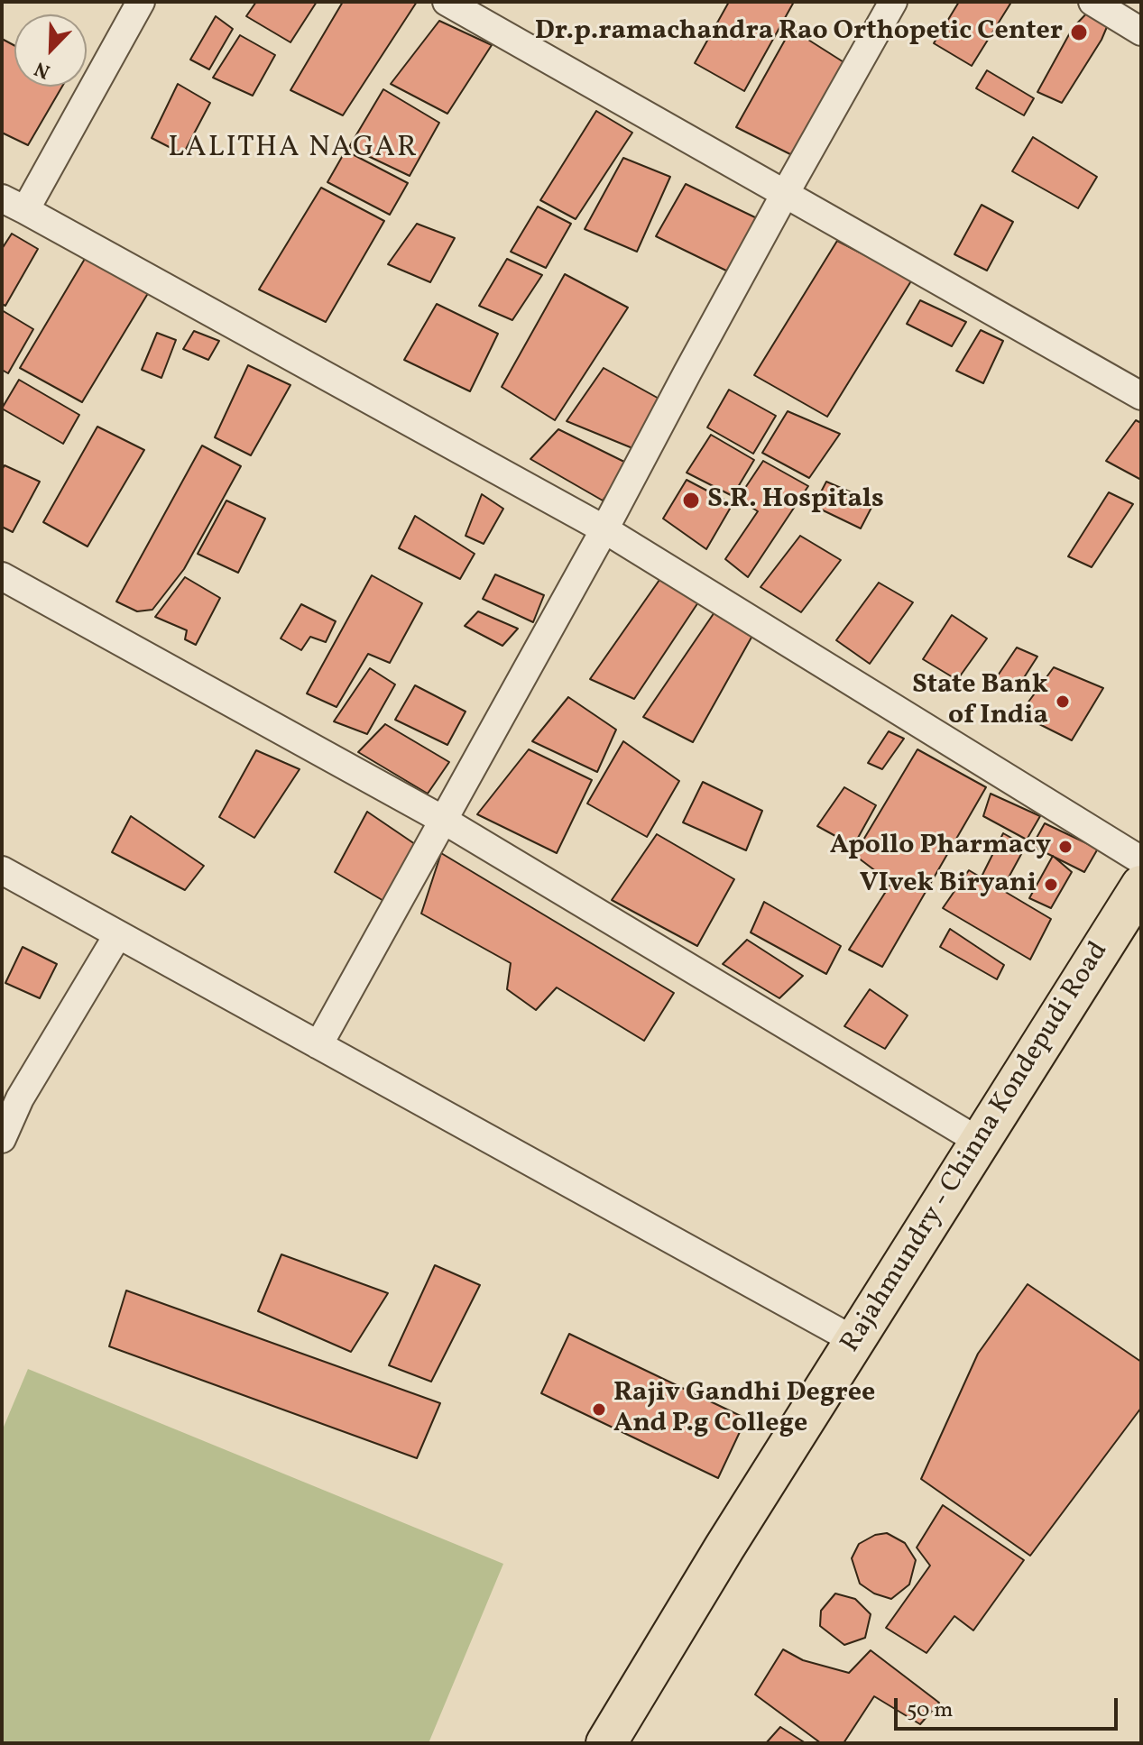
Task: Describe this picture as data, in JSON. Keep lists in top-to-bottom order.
{
  "streets": {
    "main road": ["Rajahmundry - Chinna Kondepudi Road"]
  },
  "districts": ["LALITHA NAGAR"],
  "places": [
    "Dr.p.ramachandra Rao Orthopetic Center",
    "S.R. Hospitals",
    "State Bank of India",
    "Apollo Pharmacy",
    "VIvek Biryani",
    "Rajiv Gandhi Degree And P.g College"
  ],
  "scale_bar": "50 m",
  "north": "bottom left"
}
